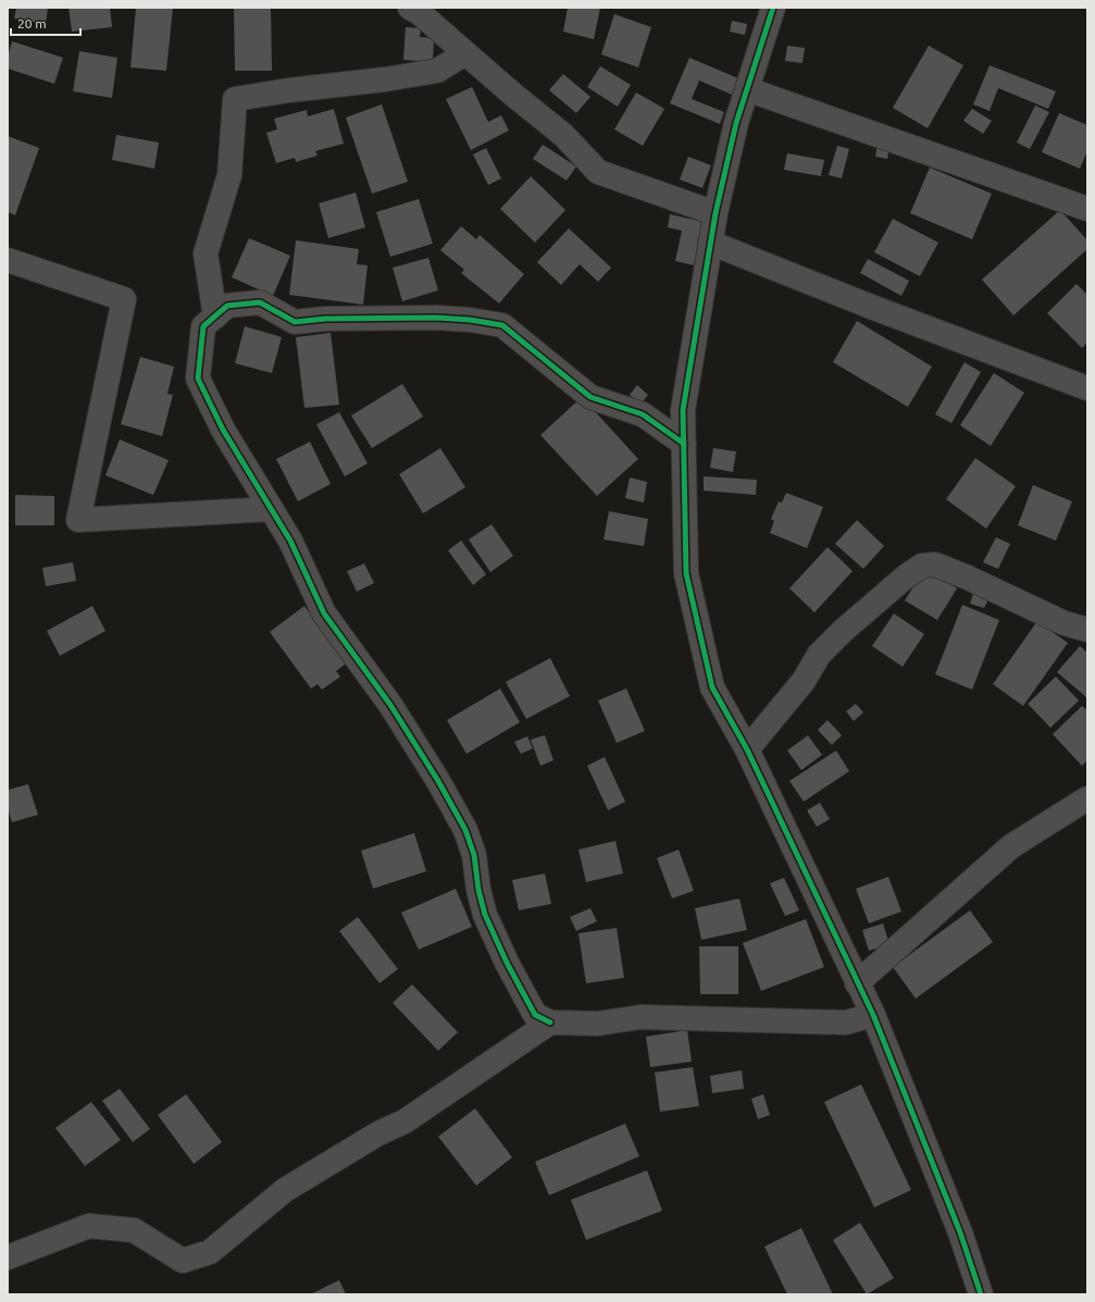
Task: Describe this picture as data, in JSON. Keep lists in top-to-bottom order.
{
  "scale_bar": "20 m"
}
